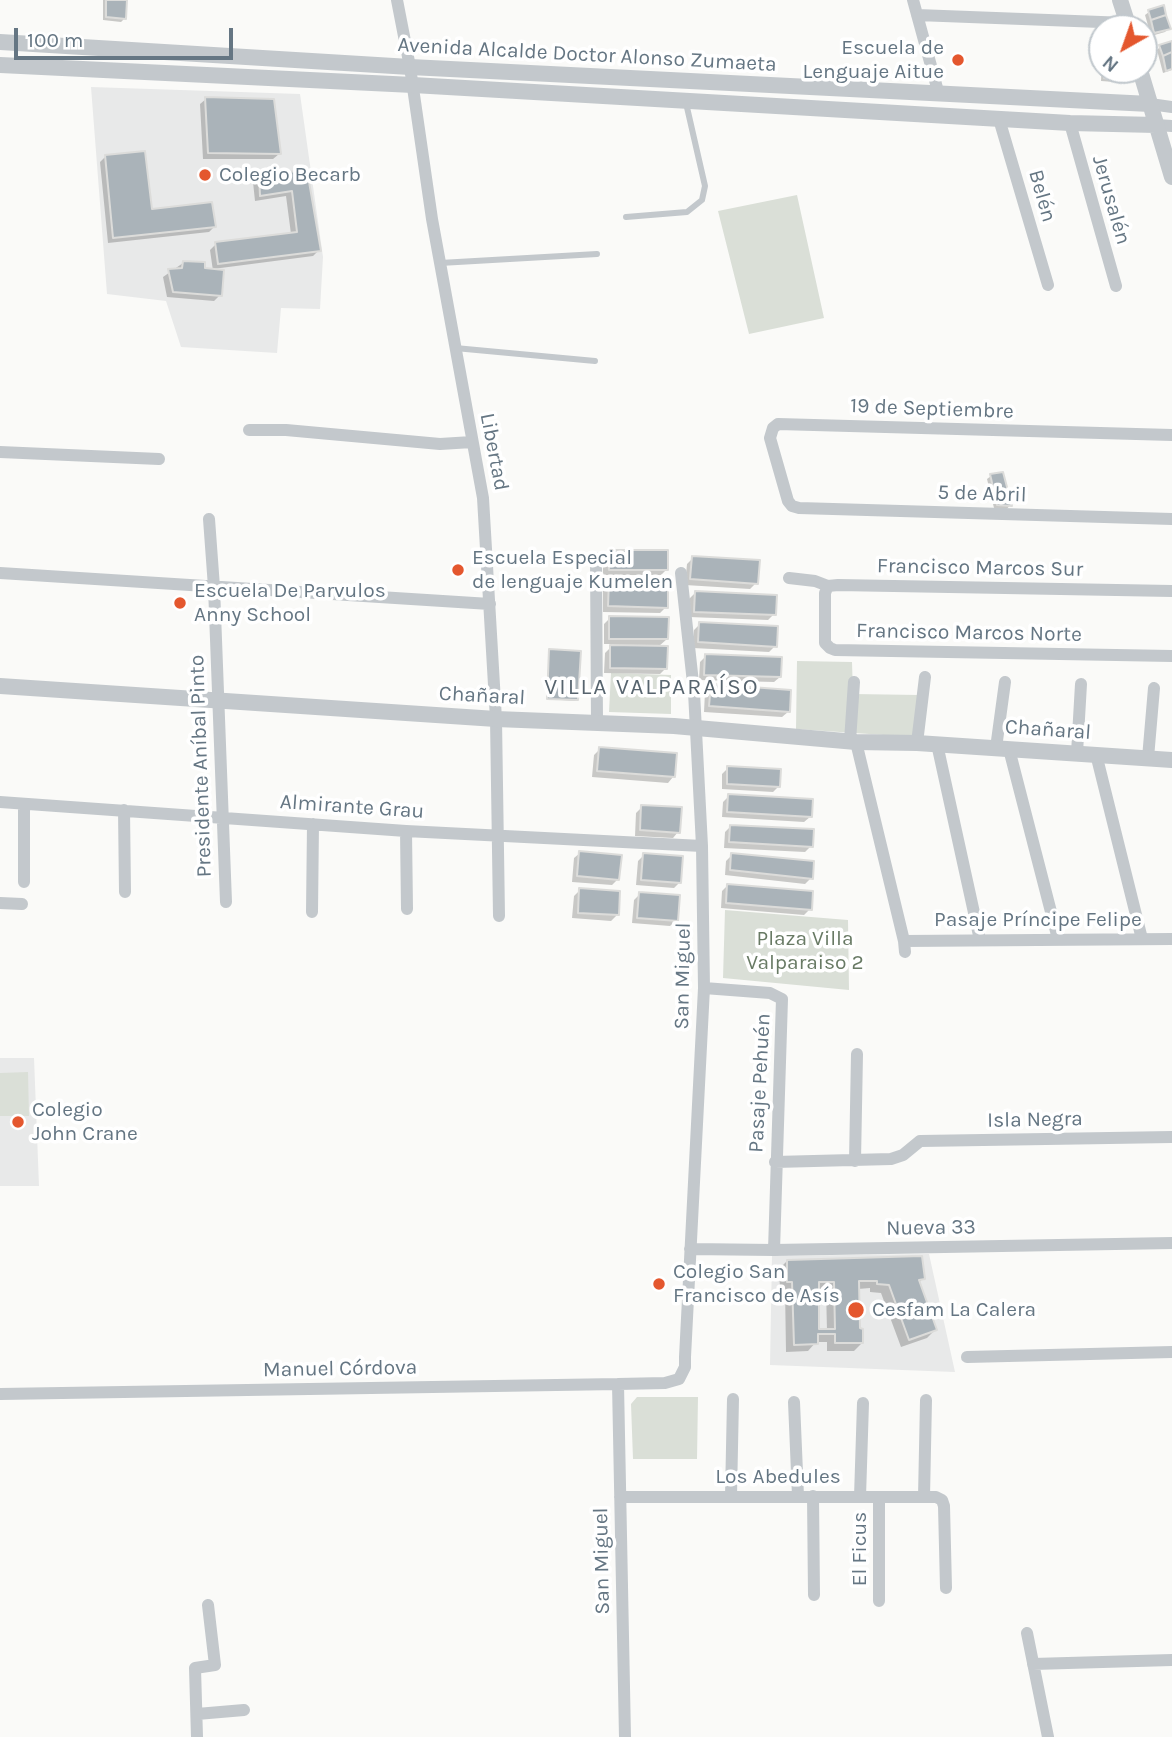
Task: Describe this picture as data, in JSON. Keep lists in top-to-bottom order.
{
  "streets": {
    "street": [
      "Avenida Alcalde Doctor Alonso Zumaeta",
      "Belén",
      "Jerusalén",
      "19 de Septiembre",
      "Libertad",
      "5 de Abril",
      "Francisco Marcos Sur",
      "Francisco Marcos Norte",
      "Chañaral",
      "Presidente Aníbal Pinto",
      "Almirante Grau",
      "Pasaje Príncipe Felipe",
      "San Miguel",
      "Pasaje Pehuén",
      "Isla Negra",
      "Nueva 33",
      "Manuel Córdova",
      "Los Abedules",
      "El Ficus"
    ]
  },
  "crossings": [
    ["Avenida Alcalde Doctor Alonso Zumaeta", "Belén"],
    ["Avenida Alcalde Doctor Alonso Zumaeta", "Jerusalén"],
    ["Avenida Alcalde Doctor Alonso Zumaeta", "Libertad"],
    ["19 de Septiembre", "5 de Abril"],
    ["Libertad", "Chañaral"],
    ["Libertad", "Almirante Grau"],
    ["Francisco Marcos Sur", "Francisco Marcos Norte"],
    ["Chañaral", "Presidente Aníbal Pinto"],
    ["Chañaral", "Pasaje Príncipe Felipe"],
    ["Chañaral", "San Miguel"],
    ["Presidente Aníbal Pinto", "Almirante Grau"],
    ["Almirante Grau", "San Miguel"],
    ["San Miguel", "Pasaje Pehuén"],
    ["San Miguel", "Nueva 33"],
    ["San Miguel", "Manuel Córdova"],
    ["San Miguel", "Los Abedules"],
    ["Pasaje Pehuén", "Isla Negra"],
    ["Pasaje Pehuén", "Nueva 33"],
    ["Los Abedules", "El Ficus"]
  ],
  "districts": ["VILLA VALPARAÍSO"],
  "parks": ["Plaza Villa Valparaiso 2"],
  "places": [
    "Escuela de Lenguaje Aitue",
    "Colegio Becarb",
    "Escuela Especial de lenguaje Kumelen",
    "Escuela De Parvulos Anny School",
    "Colegio John Crane",
    "Colegio San Francisco de Asís",
    "Cesfam La Calera"
  ],
  "scale_bar": "100 m",
  "north": "bottom left"
}
